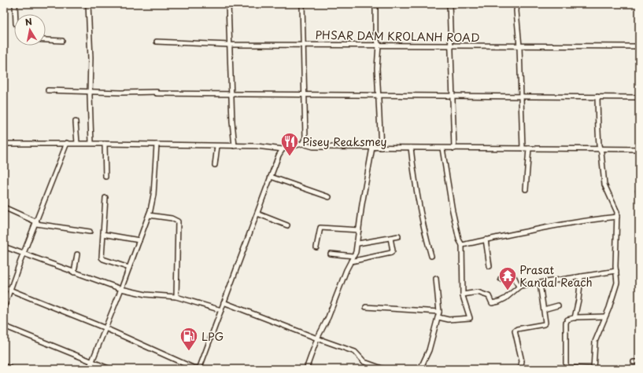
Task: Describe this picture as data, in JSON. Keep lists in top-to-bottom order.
{
  "streets": {
    "street": ["PHSAR DAM KROLANH ROAD"]
  },
  "places": {
    "restaurant": ["Pisey Reaksmey"],
    "temple": ["Prasat Kandal Reach"],
    "fuel station": ["LPG"]
  },
  "north": "top"
}
